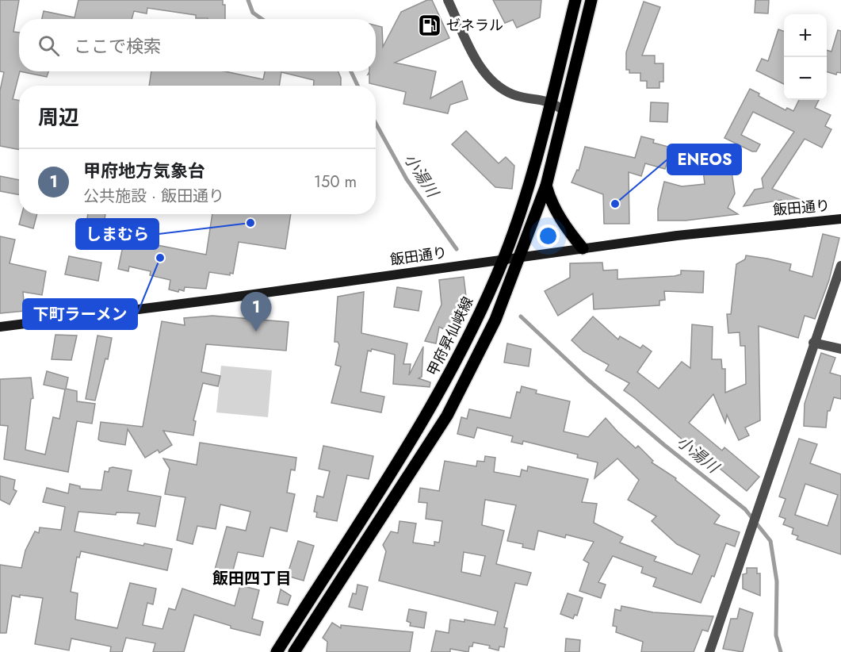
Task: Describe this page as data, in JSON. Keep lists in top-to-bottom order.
{
  "streets": {
    "main road": ["飯田通り", "甲府昇仙峡線"]
  },
  "crossings": [
    ["飯田通り", "甲府昇仙峡線"]
  ],
  "districts": ["飯田四丁目"],
  "water": ["小湯川"],
  "places": {
    "fuel station": ["ゼネラル"],
    "other": ["ENEOS", "しまむら", "下町ラーメン"]
  },
  "page": {
    "map_buttons": ["+", "−"],
    "search": "ここで検索",
    "heading": "周辺",
    "list": [
      {
        "mark": "1",
        "name": "甲府地方気象台",
        "note": "公共施設 · 飯田通り",
        "value": "150 m"
      }
    ],
    "pins": "1"
  }
}
